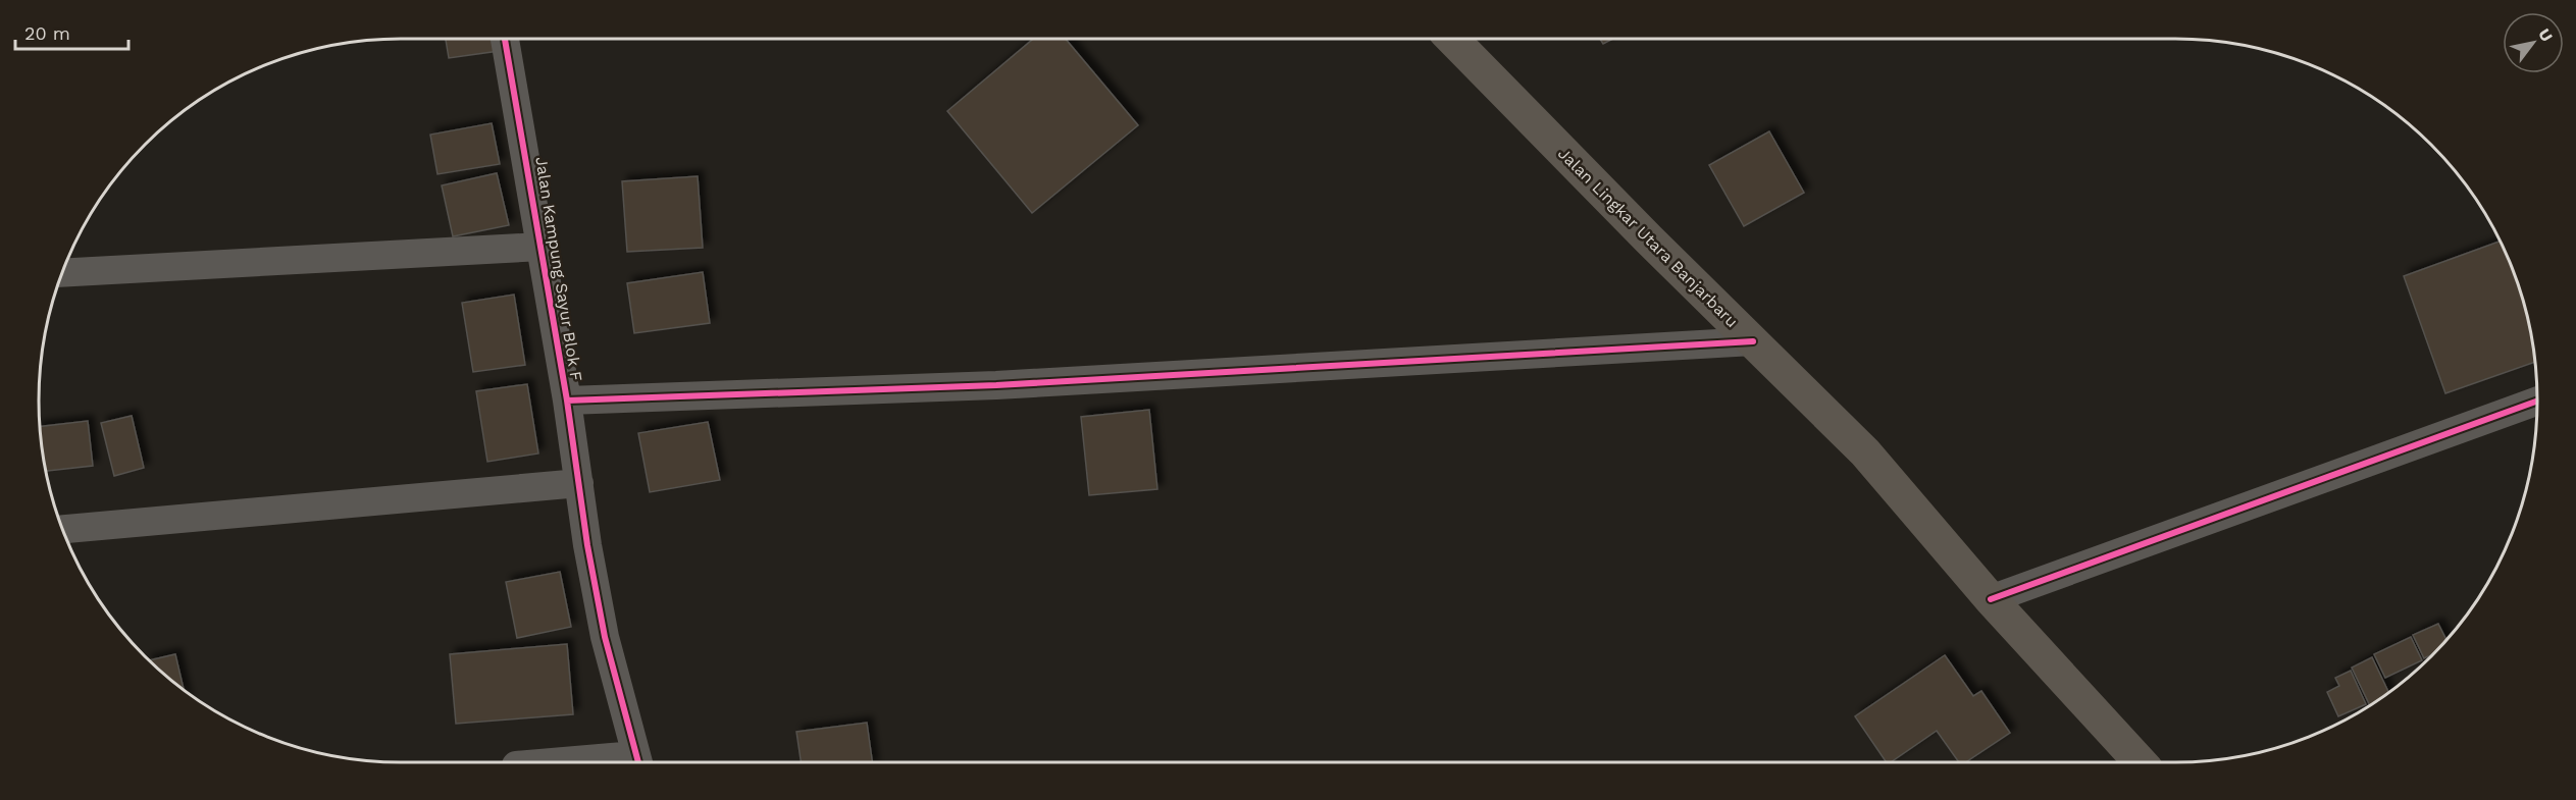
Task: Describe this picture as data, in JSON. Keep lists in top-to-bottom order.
{
  "streets": {
    "main road": ["Jalan Lingkar Utara Banjarbaru"],
    "street": ["Jalan Kampung Sayur Blok F"]
  },
  "scale_bar": "20 m",
  "north": "top right"
}
